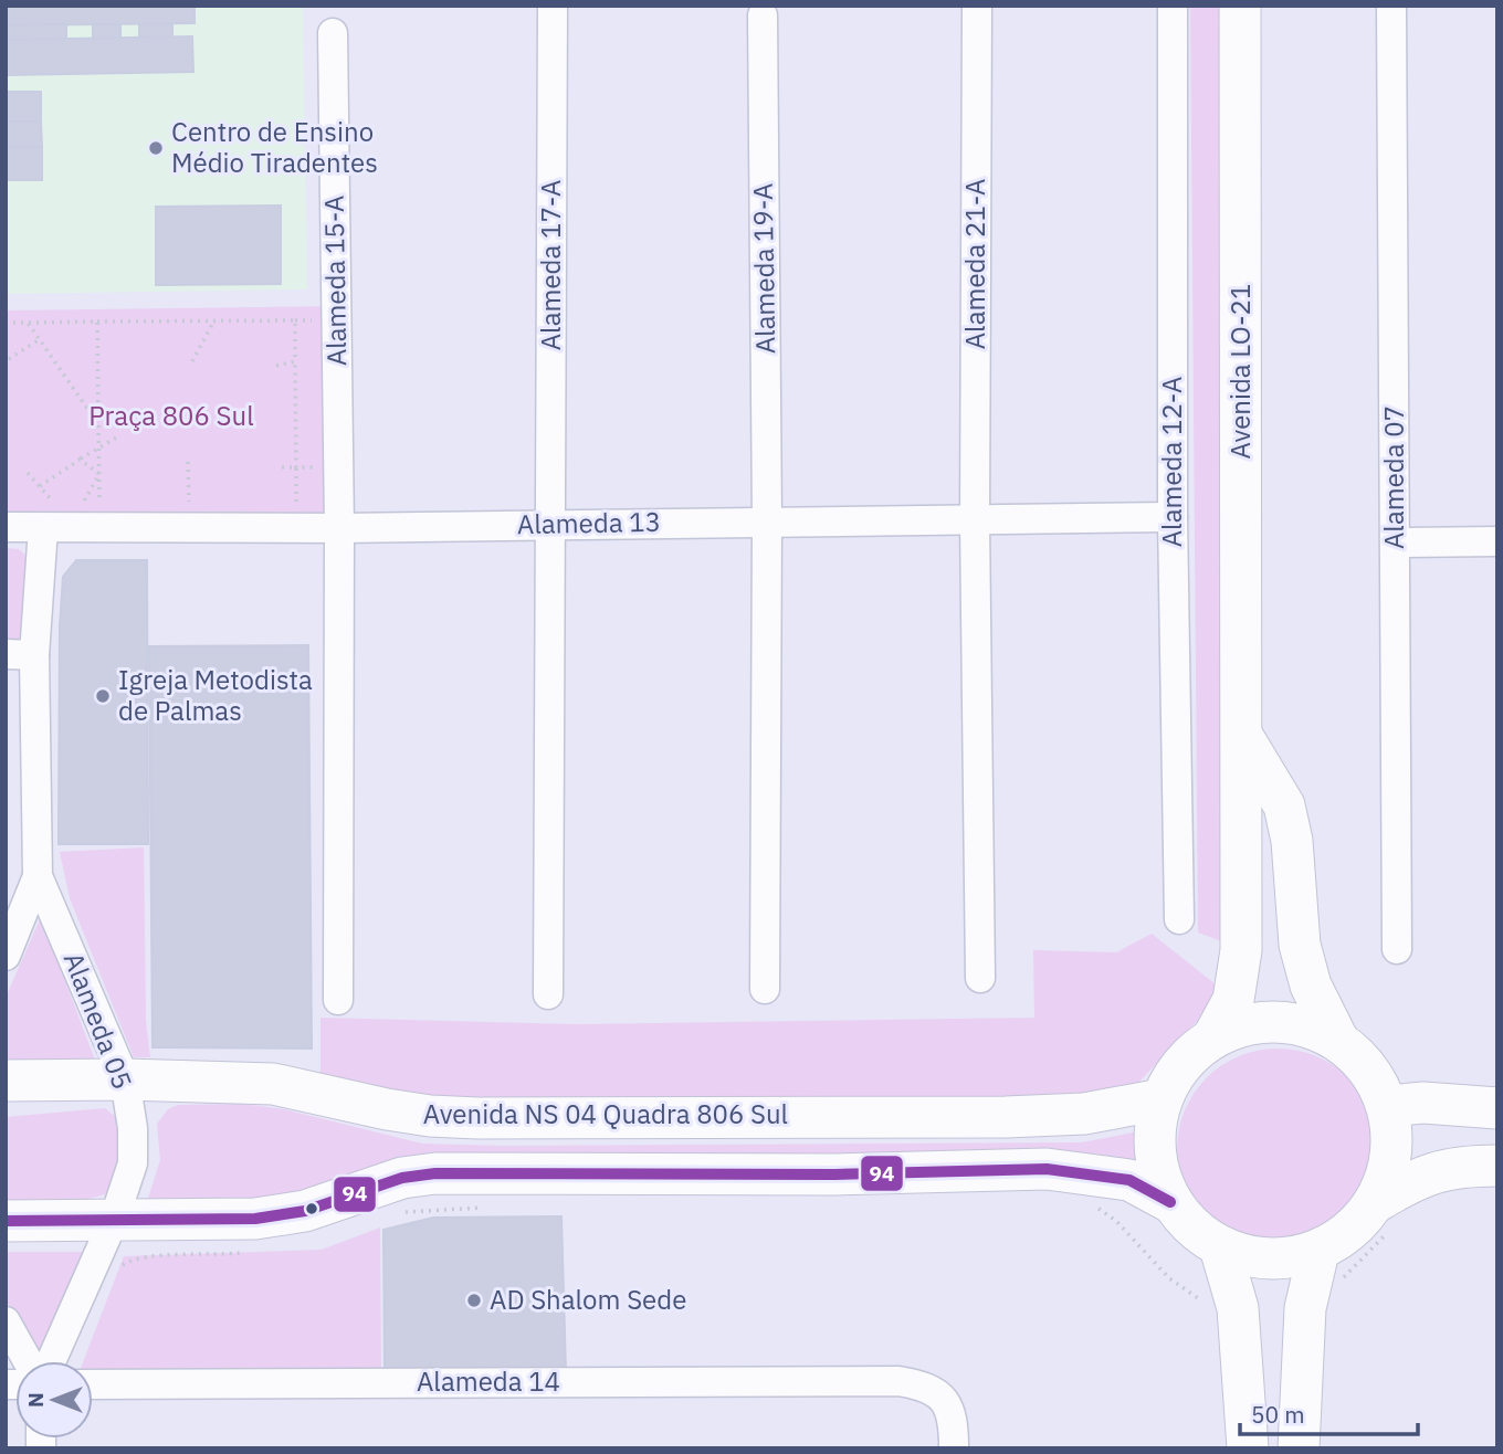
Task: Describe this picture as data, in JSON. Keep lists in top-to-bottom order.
{
  "streets": {
    "street": [
      "Alameda 21-A",
      "Alameda 17-A",
      "Alameda 19-A",
      "Alameda 15-A",
      "Avenida LO-21",
      "Alameda 12-A",
      "Alameda 07",
      "Alameda 13",
      "Alameda 05",
      "Avenida NS 04 Quadra 806 Sul",
      "Alameda 14"
    ]
  },
  "crossings": [
    ["Alameda 21-A", "Alameda 13"],
    ["Alameda 17-A", "Alameda 13"],
    ["Alameda 19-A", "Alameda 13"],
    ["Alameda 15-A", "Alameda 13"],
    ["Avenida LO-21", "Avenida NS 04 Quadra 806 Sul"],
    ["Alameda 12-A", "Alameda 13"],
    ["Alameda 05", "Avenida NS 04 Quadra 806 Sul"]
  ],
  "parks": ["Praça 806 Sul"],
  "places": ["Centro de Ensino Médio Tiradentes", "Igreja Metodista de Palmas", "AD Shalom Sede"],
  "lines": ["transit line 94"],
  "scale_bar": "50 m",
  "north": "left"
}
